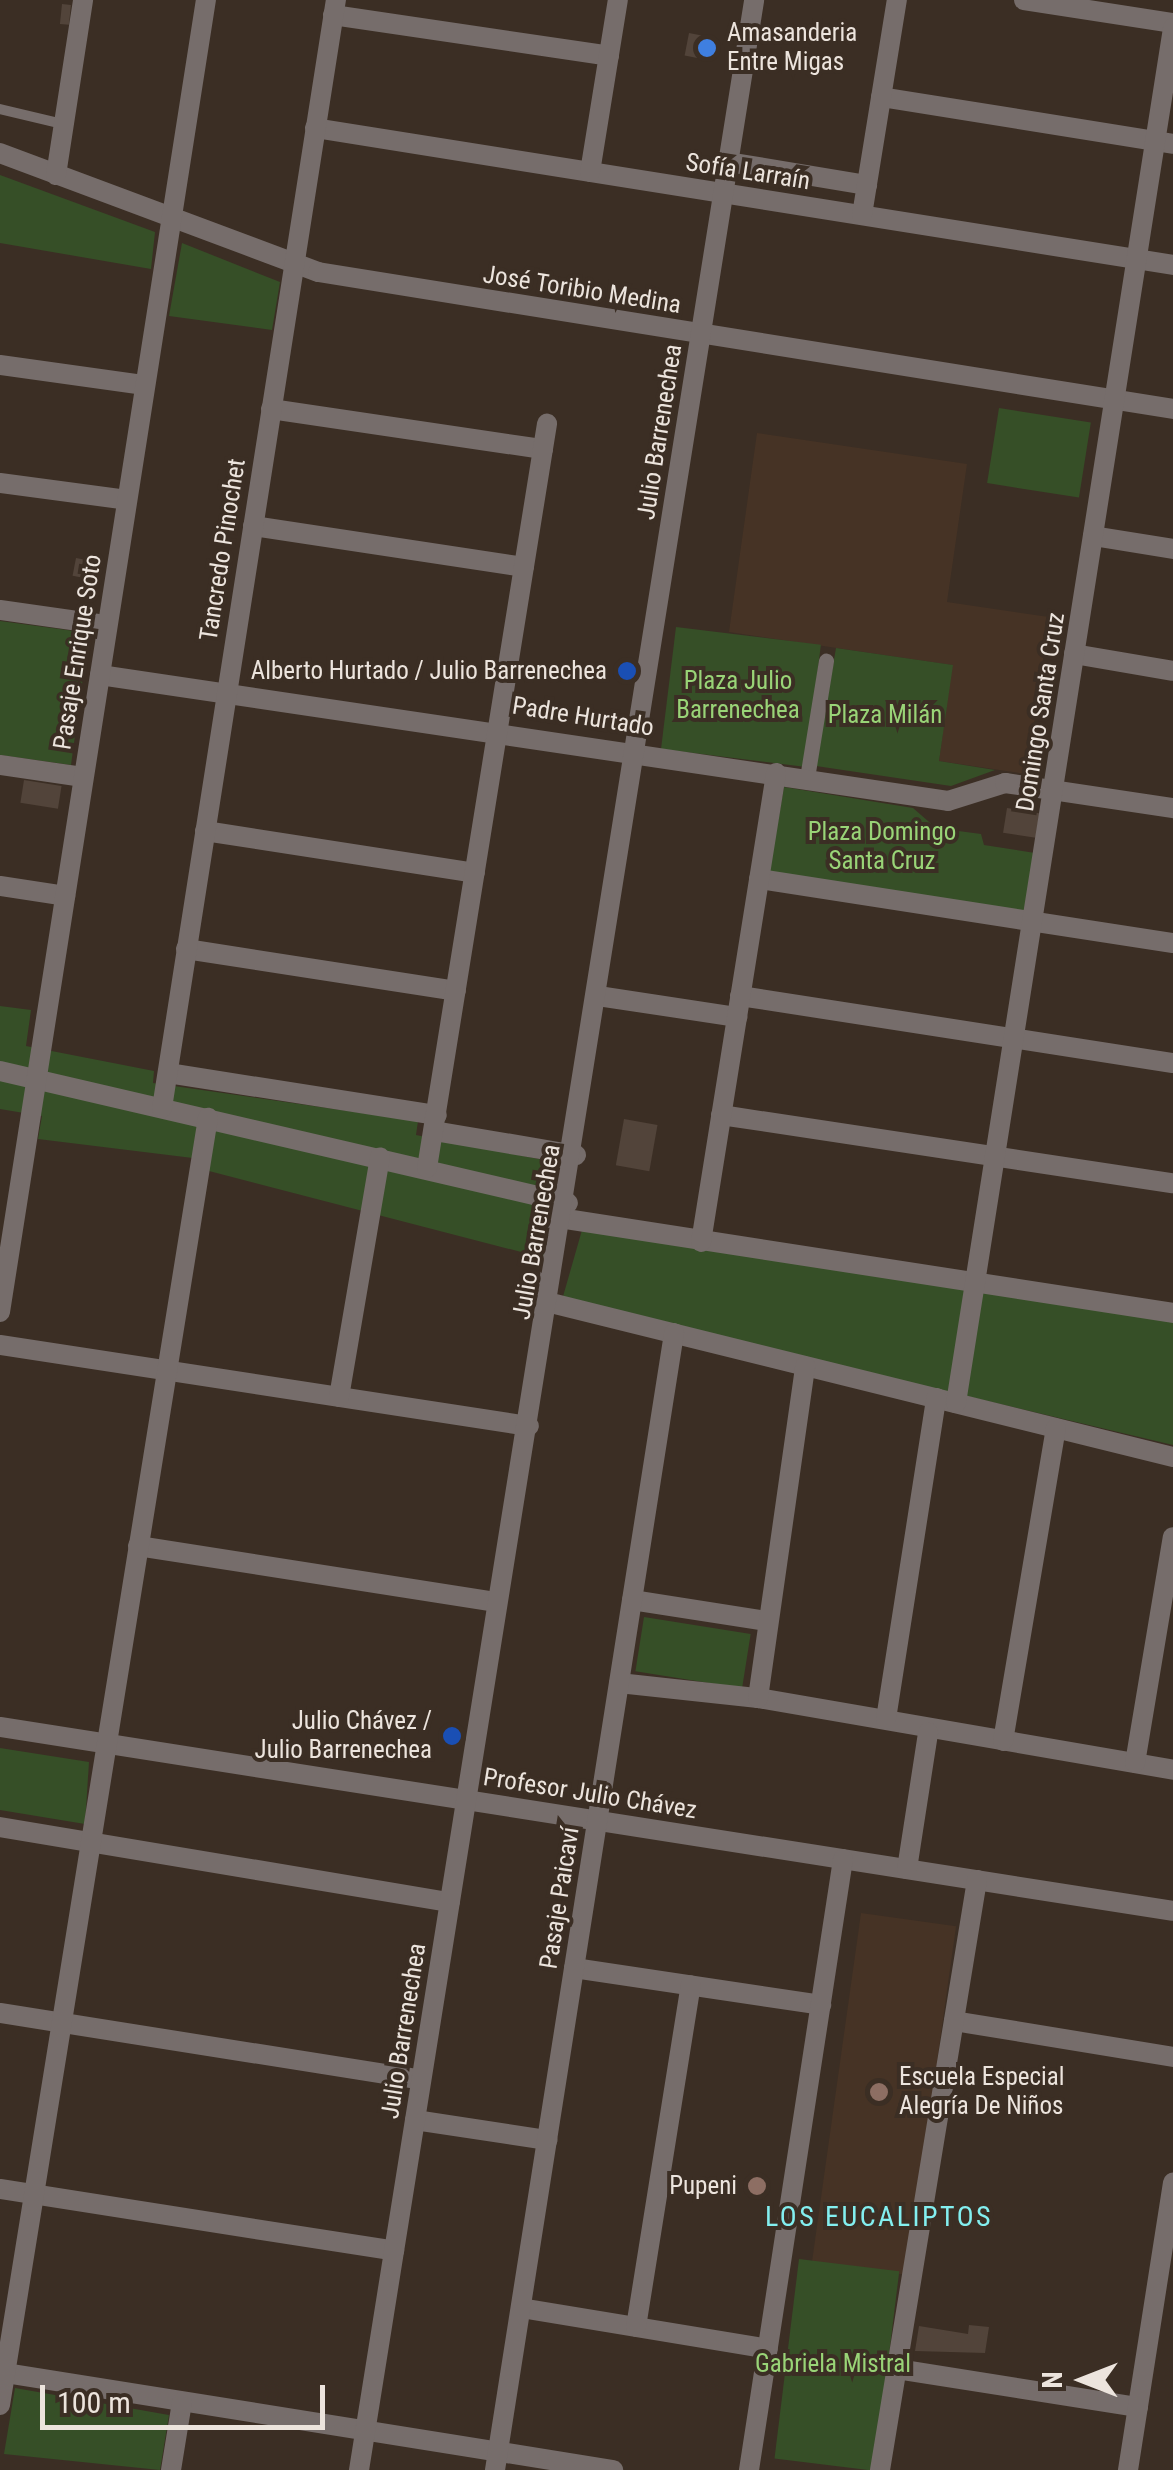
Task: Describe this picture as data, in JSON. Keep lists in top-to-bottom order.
{
  "streets": {
    "street": [
      "Sofía Larraín",
      "José Toribio Medina",
      "Julio Barrenechea",
      "Tancredo Pinochet",
      "Pasaje Enrique Soto",
      "Domingo Santa Cruz",
      "Padre Hurtado",
      "Profesor Julio Chávez",
      "Pasaje Paicaví"
    ]
  },
  "crossings": [
    ["Sofía Larraín", "Julio Barrenechea"],
    ["Sofía Larraín", "Tancredo Pinochet"],
    ["Sofía Larraín", "Domingo Santa Cruz"],
    ["José Toribio Medina", "Julio Barrenechea"],
    ["José Toribio Medina", "Tancredo Pinochet"],
    ["José Toribio Medina", "Pasaje Enrique Soto"],
    ["José Toribio Medina", "Domingo Santa Cruz"],
    ["Julio Barrenechea", "Padre Hurtado"],
    ["Julio Barrenechea", "Profesor Julio Chávez"],
    ["Tancredo Pinochet", "Padre Hurtado"],
    ["Pasaje Enrique Soto", "Padre Hurtado"],
    ["Domingo Santa Cruz", "Padre Hurtado"],
    ["Profesor Julio Chávez", "Pasaje Paicaví"]
  ],
  "districts": ["LOS EUCALIPTOS"],
  "parks": [
    "Plaza Julio Barrenechea",
    "Plaza Milán",
    "Plaza Domingo Santa Cruz",
    "Gabriela Mistral"
  ],
  "places": [
    "Amasanderia Entre Migas",
    "Alberto Hurtado / Julio Barrenechea",
    "Julio Chávez / Julio Barrenechea",
    "Escuela Especial Alegría De Niños",
    "Pupeni"
  ],
  "scale_bar": "100 m",
  "north": "left"
}
